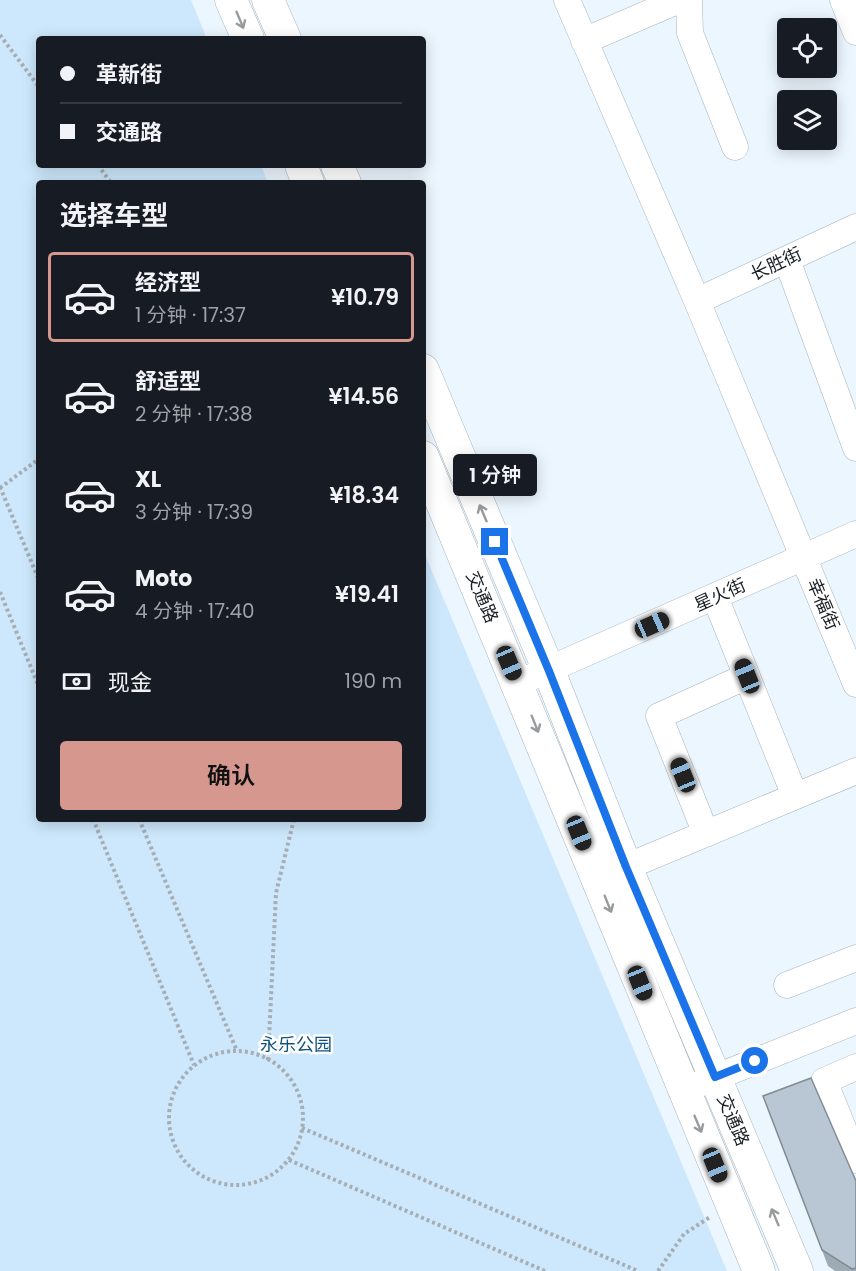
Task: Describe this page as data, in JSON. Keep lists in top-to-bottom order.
{
  "streets": {
    "main road": ["交通路"],
    "street": ["长胜街", "星火街", "幸福街"]
  },
  "crossings": [
    ["长胜街", "幸福街"],
    ["星火街", "交通路"],
    ["星火街", "幸福街"]
  ],
  "parks": ["永乐公园"],
  "page": {
    "banner": ["革新街", "交通路"],
    "heading": "选择车型",
    "list": [
      {
        "name": "经济型",
        "note": "1 分钟 · 17:37",
        "value": "¥10.79"
      },
      {
        "name": "舒适型",
        "note": "2 分钟 · 17:38",
        "value": "¥14.56"
      },
      {
        "name": "XL",
        "note": "3 分钟 · 17:39",
        "value": "¥18.34"
      },
      {
        "name": "Moto",
        "note": "4 分钟 · 17:40",
        "value": "¥19.41"
      }
    ],
    "bubble": "1 分钟",
    "pay": ["现金", "190 m"],
    "buttons": "确认"
  }
}
